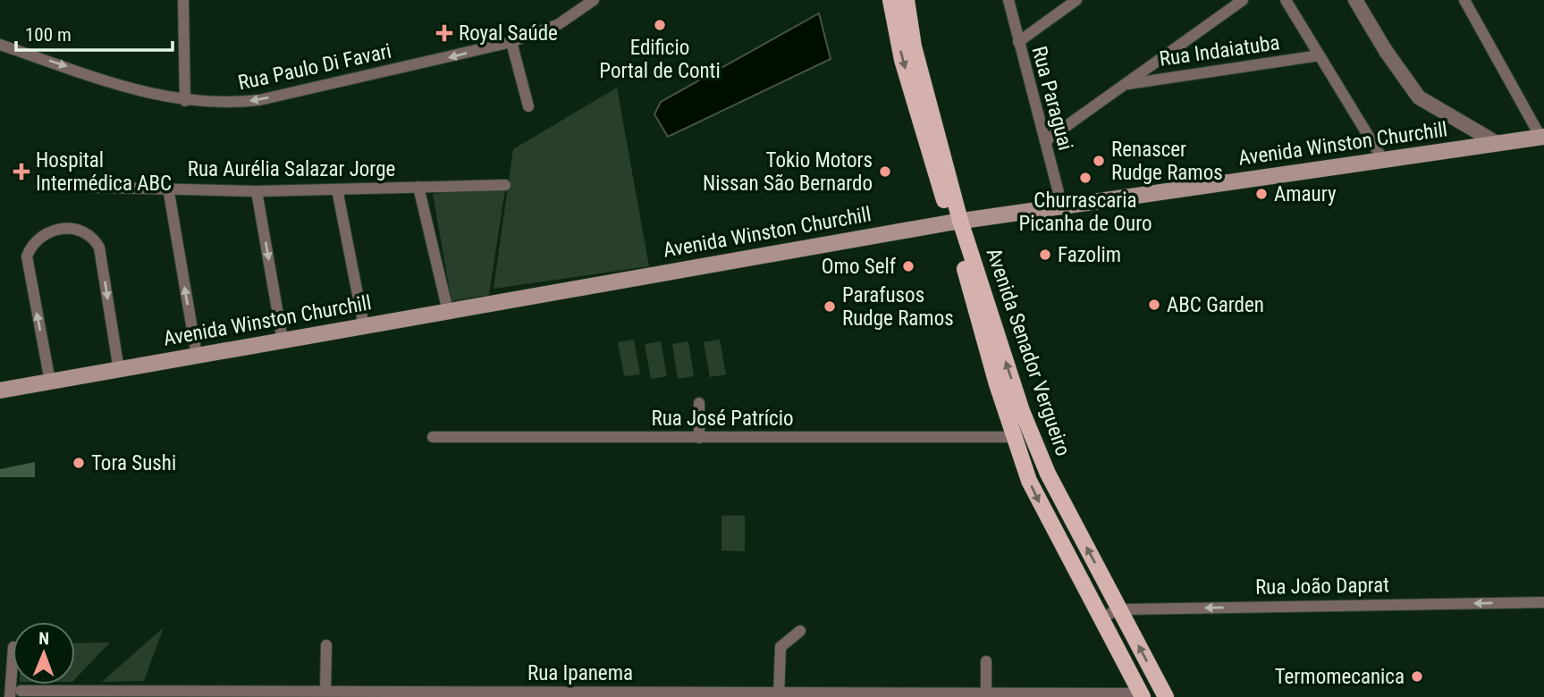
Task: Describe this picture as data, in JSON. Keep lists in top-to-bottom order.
{
  "streets": {
    "main road": ["Avenida Winston Churchill", "Avenida Senador Vergueiro"],
    "street": [
      "Rua Indaiatuba",
      "Rua Paulo Di Favari",
      "Rua Paraguai",
      "Rua Aurélia Salazar Jorge",
      "Rua José Patrício",
      "Rua João Daprat",
      "Rua Ipanema"
    ]
  },
  "crossings": [
    ["Rua Paraguai", "Avenida Winston Churchill"],
    ["Avenida Winston Churchill", "Avenida Senador Vergueiro"],
    ["Avenida Senador Vergueiro", "Rua José Patrício"],
    ["Avenida Senador Vergueiro", "Rua João Daprat"],
    ["Avenida Senador Vergueiro", "Rua Ipanema"]
  ],
  "one_way": ["Rua João Daprat"],
  "places": {
    "other": [
      "Edificio Portal de Conti",
      "Renascer Rudge Ramos",
      "Tokio Motors Nissan São Bernardo",
      "Churrascaria Picanha de Ouro",
      "Amaury",
      "Fazolim",
      "Omo Self",
      "ABC Garden",
      "Parafusos Rudge Ramos",
      "Tora Sushi",
      "Termomecanica"
    ],
    "health": ["Royal Saúde", "Hospital Intermédica ABC"]
  },
  "scale_bar": "100 m",
  "north": "top"
}
